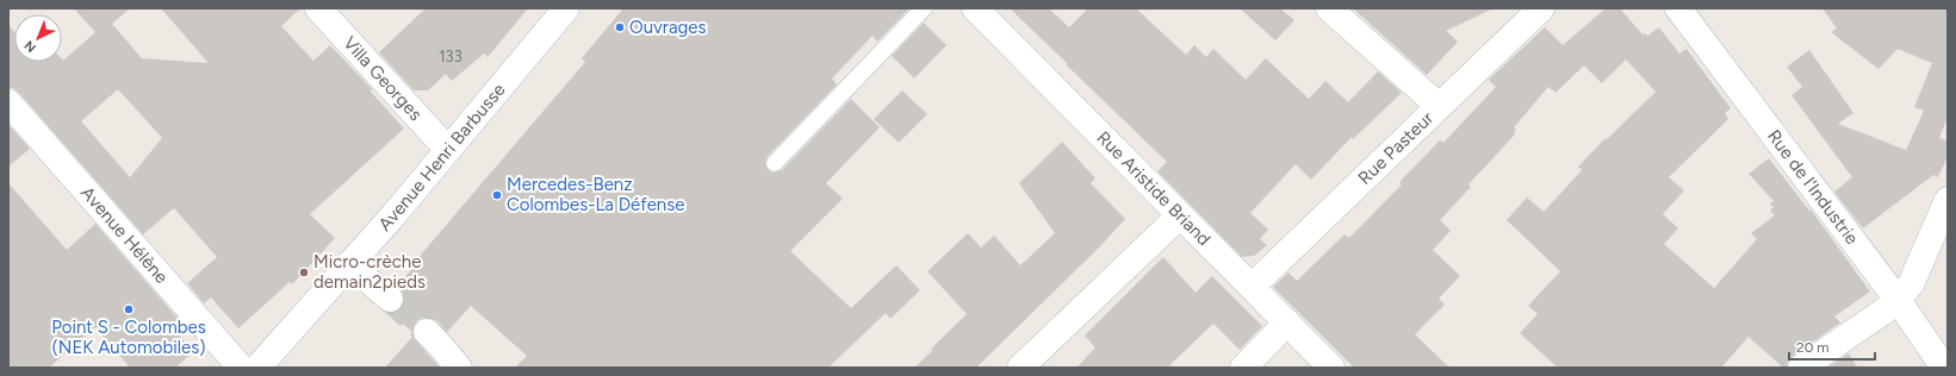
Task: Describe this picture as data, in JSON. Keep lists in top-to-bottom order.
{
  "streets": {
    "street": [
      "Villa Georges",
      "Rue Pasteur",
      "Avenue Henri Barbusse",
      "Rue de l'Industrie",
      "Rue Aristide Briand",
      "Avenue Hélène"
    ]
  },
  "crossings": [
    ["Villa Georges", "Avenue Henri Barbusse"],
    ["Rue Pasteur", "Rue Aristide Briand"]
  ],
  "places": [
    "Ouvrages",
    "Mercedes-Benz Colombes-La Défense",
    "Micro-crèche demain2pieds",
    "Point S - Colombes (NEK Automobiles)"
  ],
  "house_numbers": ["133"],
  "scale_bar": "20 m",
  "north": "bottom left"
}
